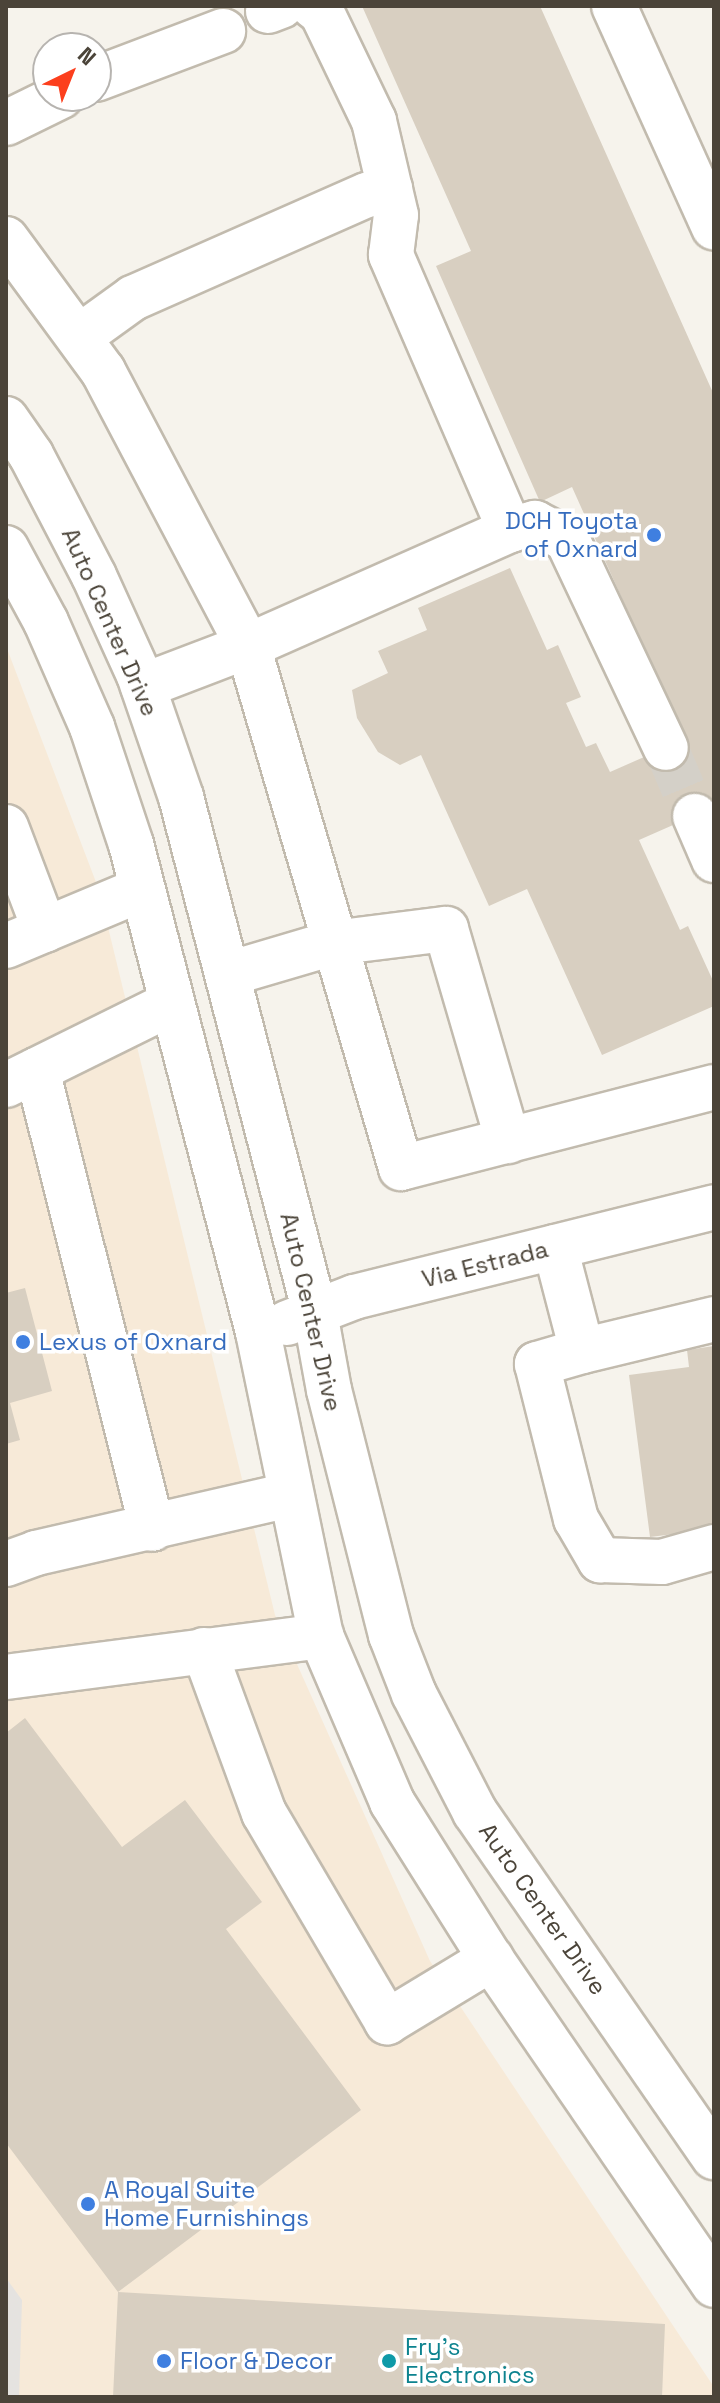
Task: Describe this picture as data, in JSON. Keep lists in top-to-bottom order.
{
  "streets": {
    "street": ["Auto Center Drive", "Via Estrada"]
  },
  "crossings": [
    ["Auto Center Drive", "Via Estrada"]
  ],
  "places": [
    "DCH Toyota of Oxnard",
    "Lexus of Oxnard",
    "A Royal Suite Home Furnishings",
    "Floor & Decor",
    "Fry's Electronics"
  ],
  "north": "top right"
}
